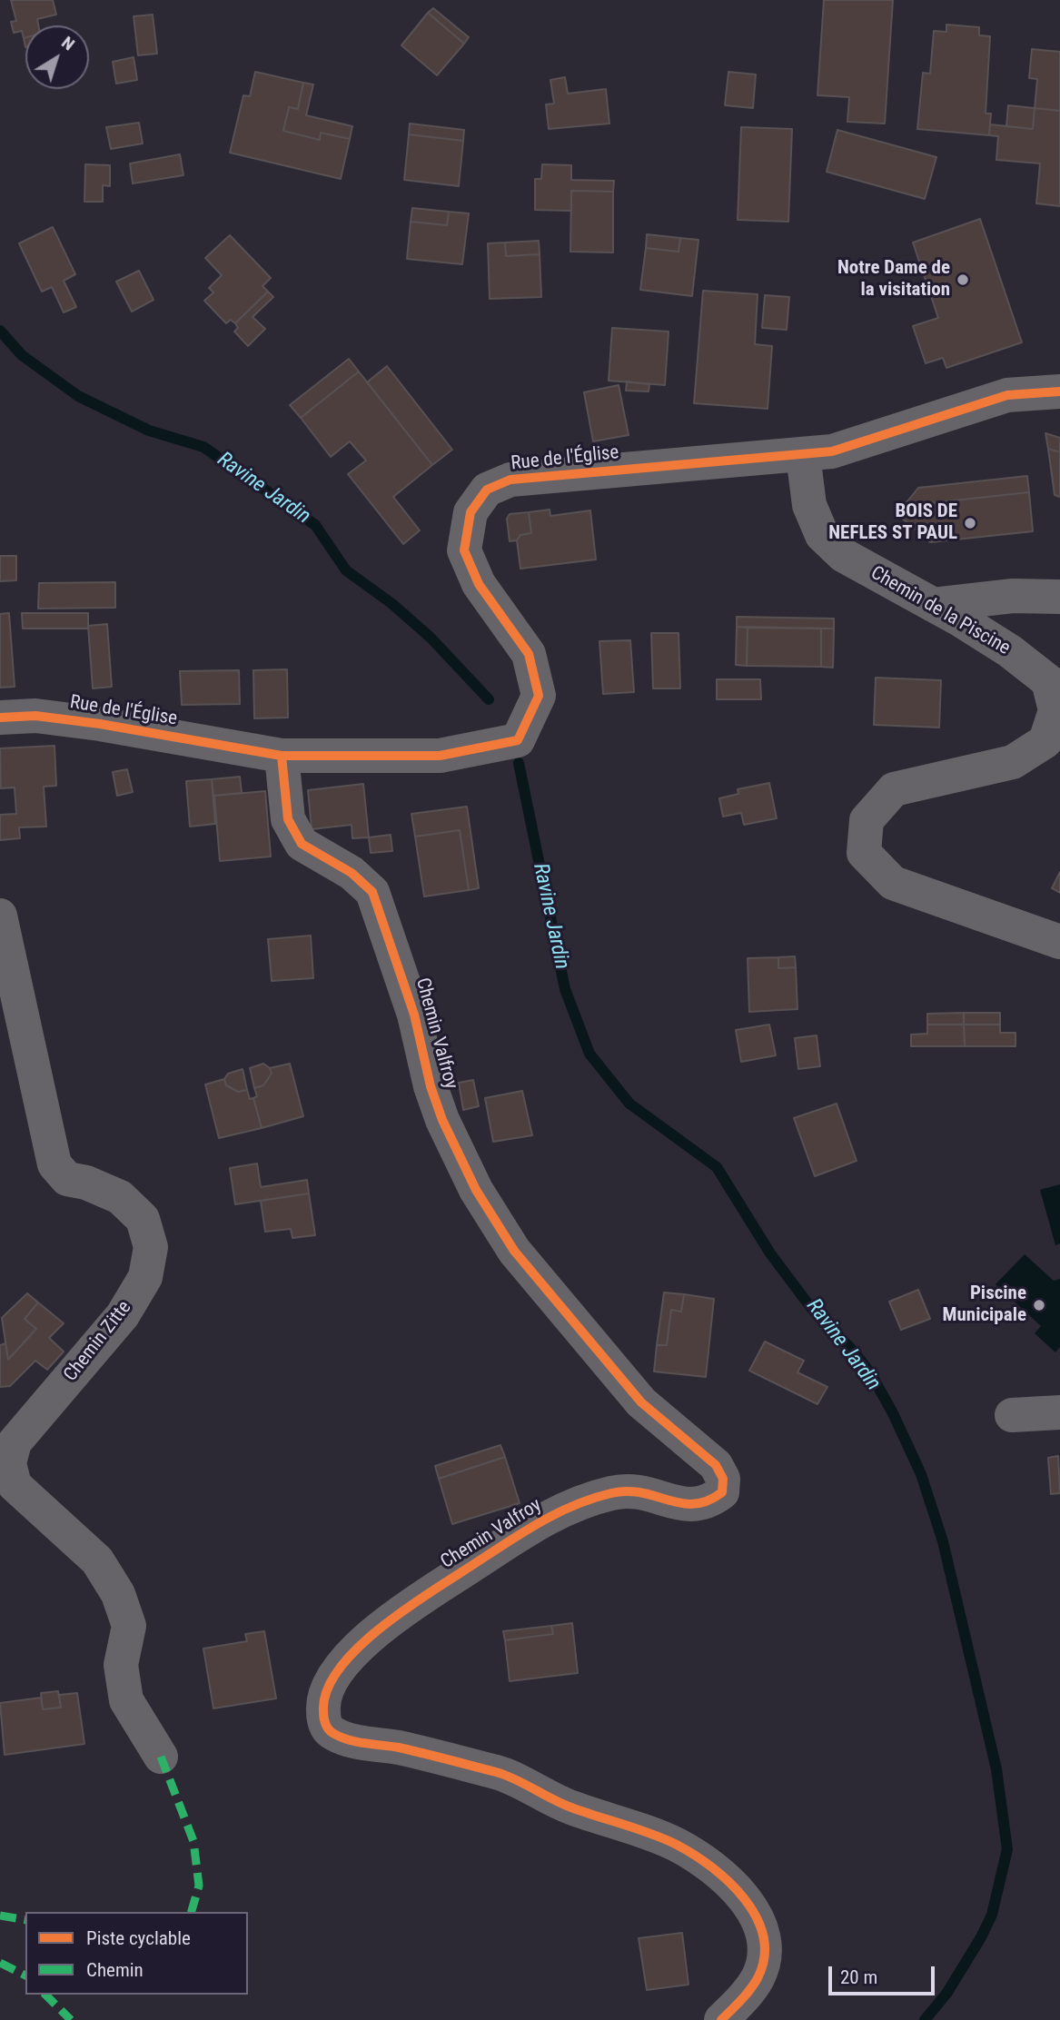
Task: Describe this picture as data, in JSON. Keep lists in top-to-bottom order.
{
  "streets": {
    "street": [
      "Rue de l'Église",
      "Chemin de la Piscine",
      "Chemin Valfroy",
      "Chemin Zitte"
    ]
  },
  "crossings": [
    ["Rue de l'Église", "Chemin de la Piscine"],
    ["Rue de l'Église", "Chemin Valfroy"]
  ],
  "water": ["Ravine Jardin"],
  "places": ["Notre Dame de la visitation", "BOIS DE NEFLES ST PAUL", "Piscine Municipale"],
  "legend": ["Piste cyclable", "Chemin"],
  "scale_bar": "20 m",
  "north": "top right"
}
